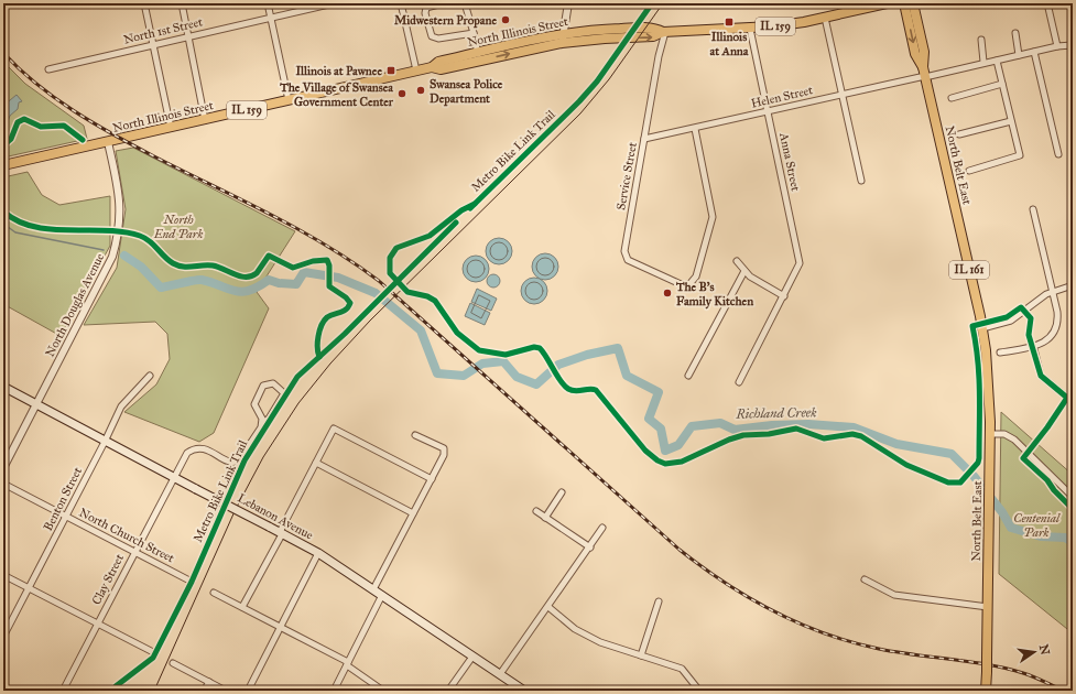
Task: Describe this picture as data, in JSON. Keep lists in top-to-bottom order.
{
  "streets": {
    "main road": [
      "IL 159",
      "North Illinois Street",
      "North Belt East",
      "IL 161",
      "Lebanon Avenue"
    ],
    "street": [
      "North 1st Street",
      "Helen Street",
      "Anna Street",
      "Service Street",
      "North Douglas Avenue",
      "Benton Street",
      "North Church Street",
      "Clay Street"
    ],
    "cycle path": ["Metro Bike Link Trail"]
  },
  "crossings": [
    ["North Illinois Street", "Anna Street"],
    ["North Illinois Street", "Service Street"],
    ["North Illinois Street", "North Douglas Avenue"],
    ["Helen Street", "Anna Street"],
    ["Helen Street", "North Belt East"],
    ["Helen Street", "Service Street"],
    ["North Douglas Avenue", "Lebanon Avenue"],
    ["Benton Street", "Lebanon Avenue"],
    ["Benton Street", "North Church Street"],
    ["Lebanon Avenue", "Clay Street"],
    ["North Church Street", "Clay Street"]
  ],
  "water": ["Richland Creek"],
  "parks": ["North End Park", "Centenial Park"],
  "places": {
    "other": [
      "Midwestern Propane",
      "Swansea Police Department",
      "The Village of Swansea Government Center",
      "The B's Family Kitchen"
    ],
    "transit": ["Illinois at Anna", "Illinois at Pawnee"]
  },
  "north": "right"
}
